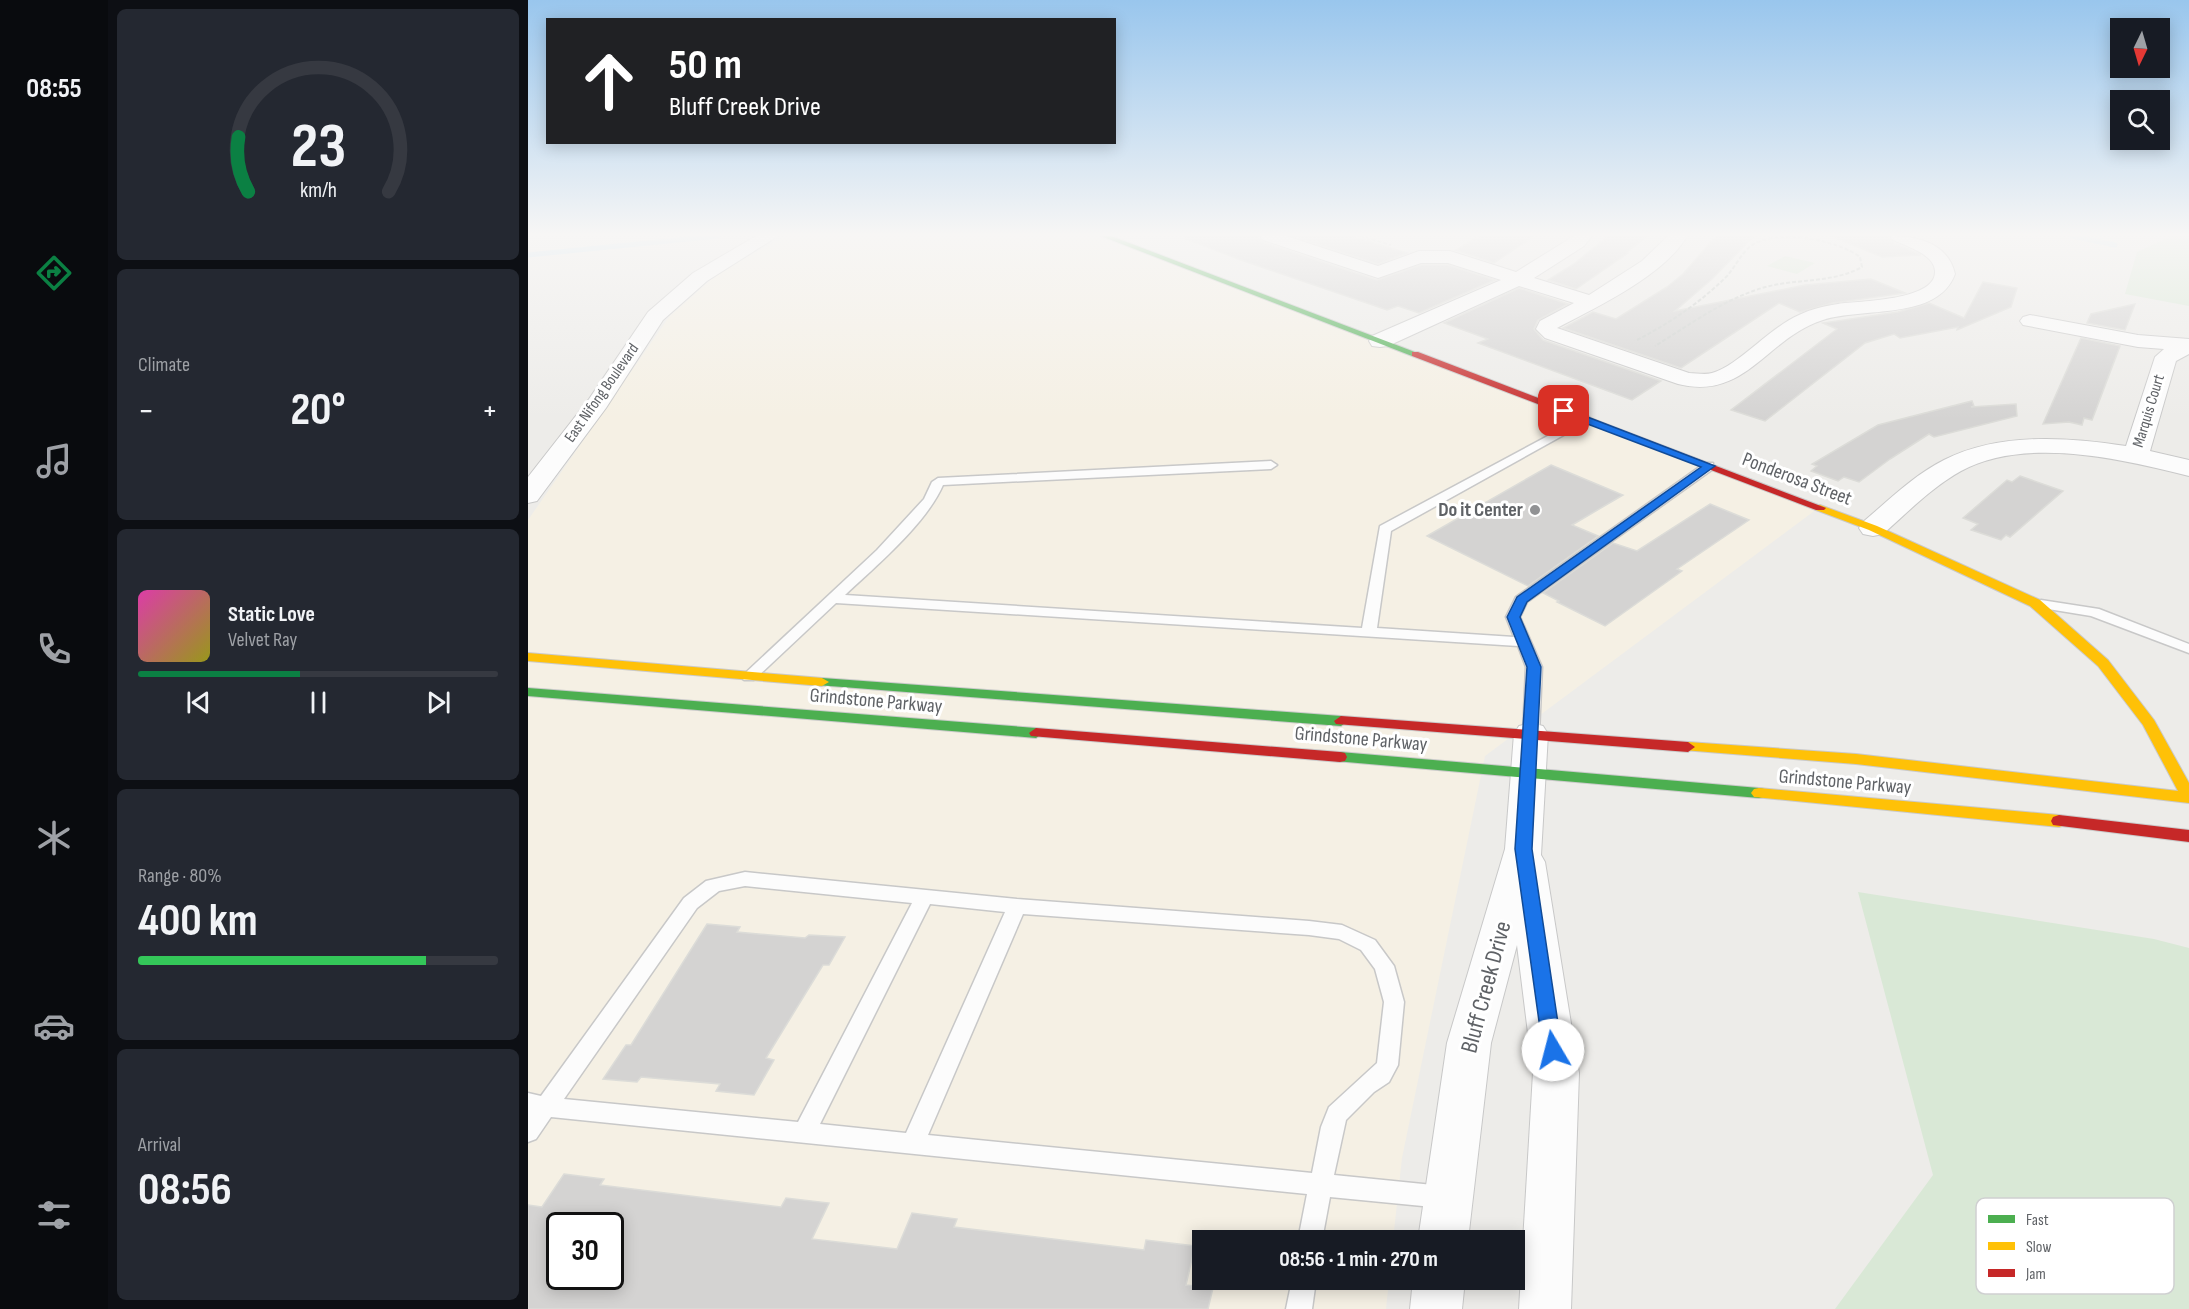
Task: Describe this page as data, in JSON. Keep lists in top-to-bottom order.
{
  "streets": {
    "main road": ["Ponderosa Street", "Grindstone Parkway"],
    "street": ["East Nifong Boulevard", "Marquis Court", "Bluff Creek Drive"]
  },
  "crossings": [
    ["Ponderosa Street", "Grindstone Parkway"],
    ["Grindstone Parkway", "Bluff Creek Drive"]
  ],
  "places": ["Do it Center"],
  "legend": ["Fast", "Slow", "Jam"],
  "north": "bottom",
  "page": {
    "tabs": "08:55",
    "turn": ["50 m", "Bluff Creek Drive"],
    "tile": [
      "Climate",
      ["Range · 80%", "400 km"],
      ["Arrival", "08:56"]
    ],
    "heat": ["−", "20°", "+"],
    "song": ["Static Love", "Velvet Ray"],
    "limit": "30",
    "trip": "08:56 · 1 min · 270 m",
    "gauge": ["23", "km/h"]
  }
}
